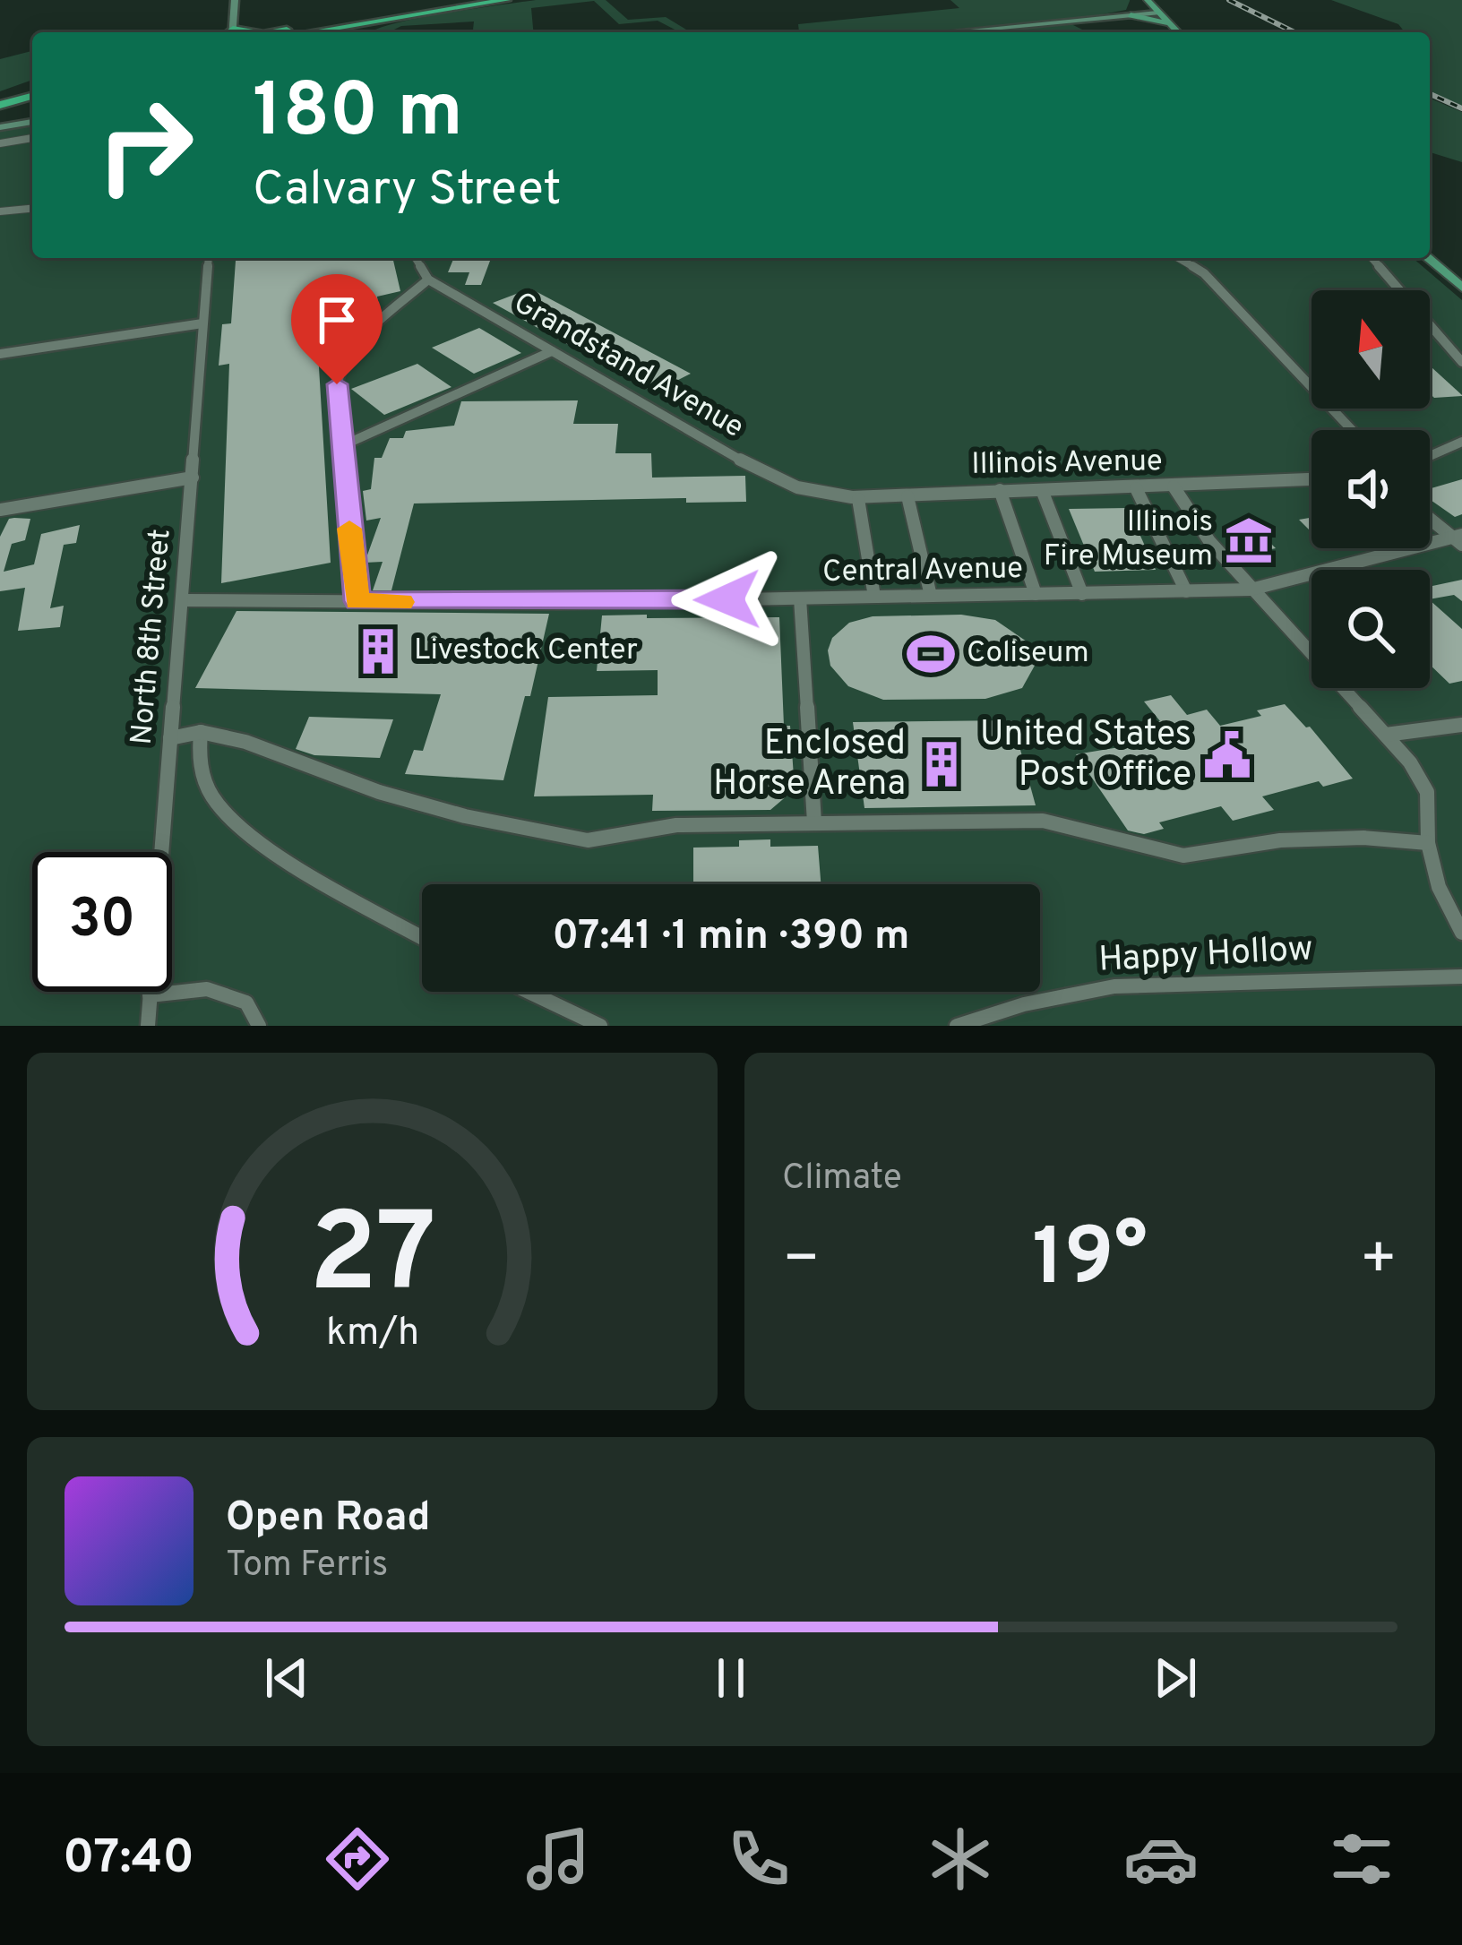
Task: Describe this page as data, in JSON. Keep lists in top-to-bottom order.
{
  "streets": {
    "street": [
      "Grandstand Avenue",
      "Illinois Avenue",
      "Central Avenue",
      "North 8th Street",
      "Happy Hollow"
    ]
  },
  "crossings": [
    ["Grandstand Avenue", "Illinois Avenue"],
    ["Central Avenue", "North 8th Street"]
  ],
  "places": {
    "museum": ["Illinois Fire Museum"],
    "building": ["Livestock Center", "Enclosed Horse Arena"],
    "sports": ["Coliseum"],
    "public building": ["United States Post Office"]
  },
  "north": "top",
  "page": {
    "turn": ["180 m", "Calvary Street"],
    "limit": "30",
    "trip": "07:41 · 1 min · 390 m",
    "tile": "Climate",
    "heat": ["−", "19°", "+"],
    "song": ["Open Road", "Tom Ferris"],
    "tabs": "07:40",
    "gauge": ["27", "km/h"]
  }
}
